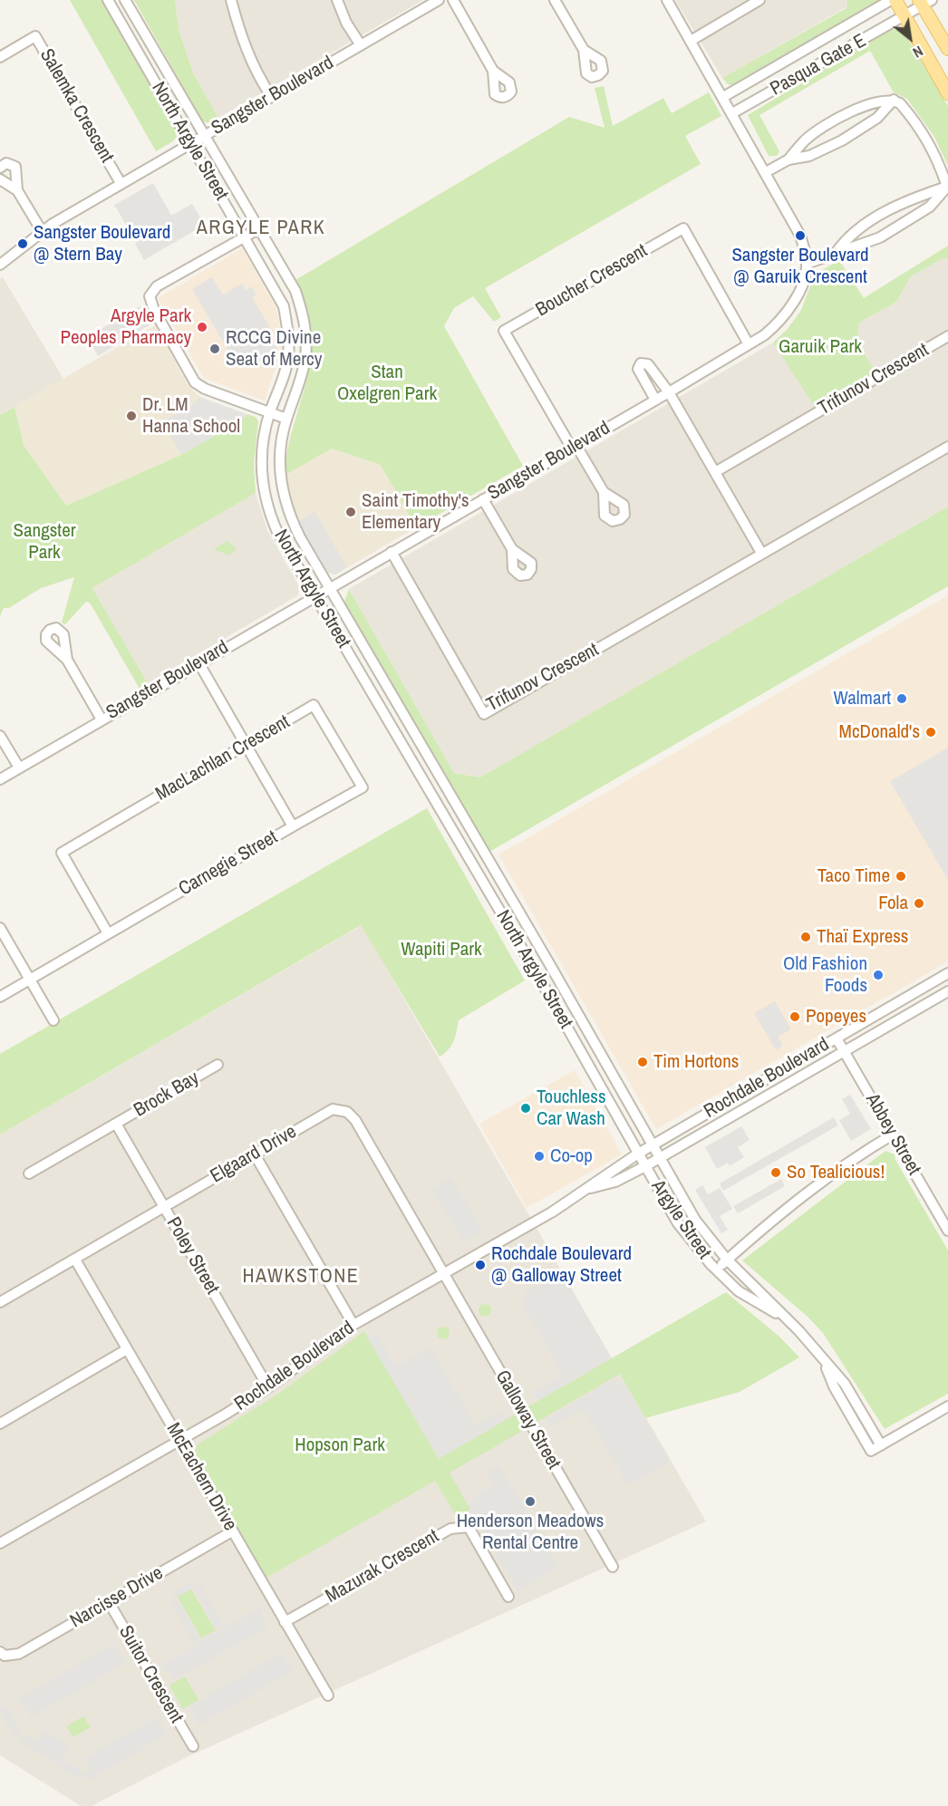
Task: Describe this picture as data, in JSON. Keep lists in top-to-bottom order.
{
  "streets": {
    "street": [
      "Pasqua Gate E",
      "Sangster Boulevard",
      "Salemka Crescent",
      "North Argyle Street",
      "Boucher Crescent",
      "Trifunov Crescent",
      "MacLachlan Crescent",
      "Carnegie Street",
      "Rochdale Boulevard",
      "Brock Bay",
      "Abbey Street",
      "Elgaard Drive",
      "Argyle Street",
      "Poley Street",
      "Galloway Street",
      "McEachern Drive",
      "Mazurak Crescent",
      "Narcisse Drive",
      "Suitor Crescent"
    ]
  },
  "crossings": [
    ["Pasqua Gate E", "Sangster Boulevard"],
    ["Sangster Boulevard", "Salemka Crescent"],
    ["Sangster Boulevard", "North Argyle Street"],
    ["Sangster Boulevard", "Boucher Crescent"],
    ["Sangster Boulevard", "Trifunov Crescent"],
    ["Sangster Boulevard", "Carnegie Street"],
    ["North Argyle Street", "Rochdale Boulevard"],
    ["North Argyle Street", "Argyle Street"],
    ["MacLachlan Crescent", "Carnegie Street"],
    ["Rochdale Boulevard", "Abbey Street"],
    ["Rochdale Boulevard", "Elgaard Drive"],
    ["Rochdale Boulevard", "Argyle Street"],
    ["Rochdale Boulevard", "Poley Street"],
    ["Rochdale Boulevard", "Galloway Street"],
    ["Rochdale Boulevard", "McEachern Drive"],
    ["Brock Bay", "Poley Street"],
    ["Elgaard Drive", "Poley Street"],
    ["Elgaard Drive", "Galloway Street"],
    ["Elgaard Drive", "McEachern Drive"],
    ["McEachern Drive", "Mazurak Crescent"],
    ["McEachern Drive", "Narcisse Drive"],
    ["Narcisse Drive", "Suitor Crescent"]
  ],
  "districts": ["ARGYLE PARK", "HAWKSTONE"],
  "parks": [
    "Garuik Park",
    "Stan Oxelgren Park",
    "Sangster Park",
    "Wapiti Park",
    "Hopson Park"
  ],
  "places": [
    "Sangster Boulevard @ Garuik Crescent",
    "Sangster Boulevard @ Stern Bay",
    "Argyle Park Peoples Pharmacy",
    "RCCG Divine Seat of Mercy",
    "Dr. LM Hanna School",
    "Saint Timothy's Elementary",
    "Walmart",
    "McDonald's",
    "Taco Time",
    "Fola",
    "Thaï Express",
    "Old Fashion Foods",
    "Popeyes",
    "Tim Hortons",
    "Touchless Car Wash",
    "Co-op",
    "So Tealicious!",
    "Rochdale Boulevard @ Galloway Street",
    "Henderson Meadows Rental Centre"
  ],
  "north": "bottom right"
}
